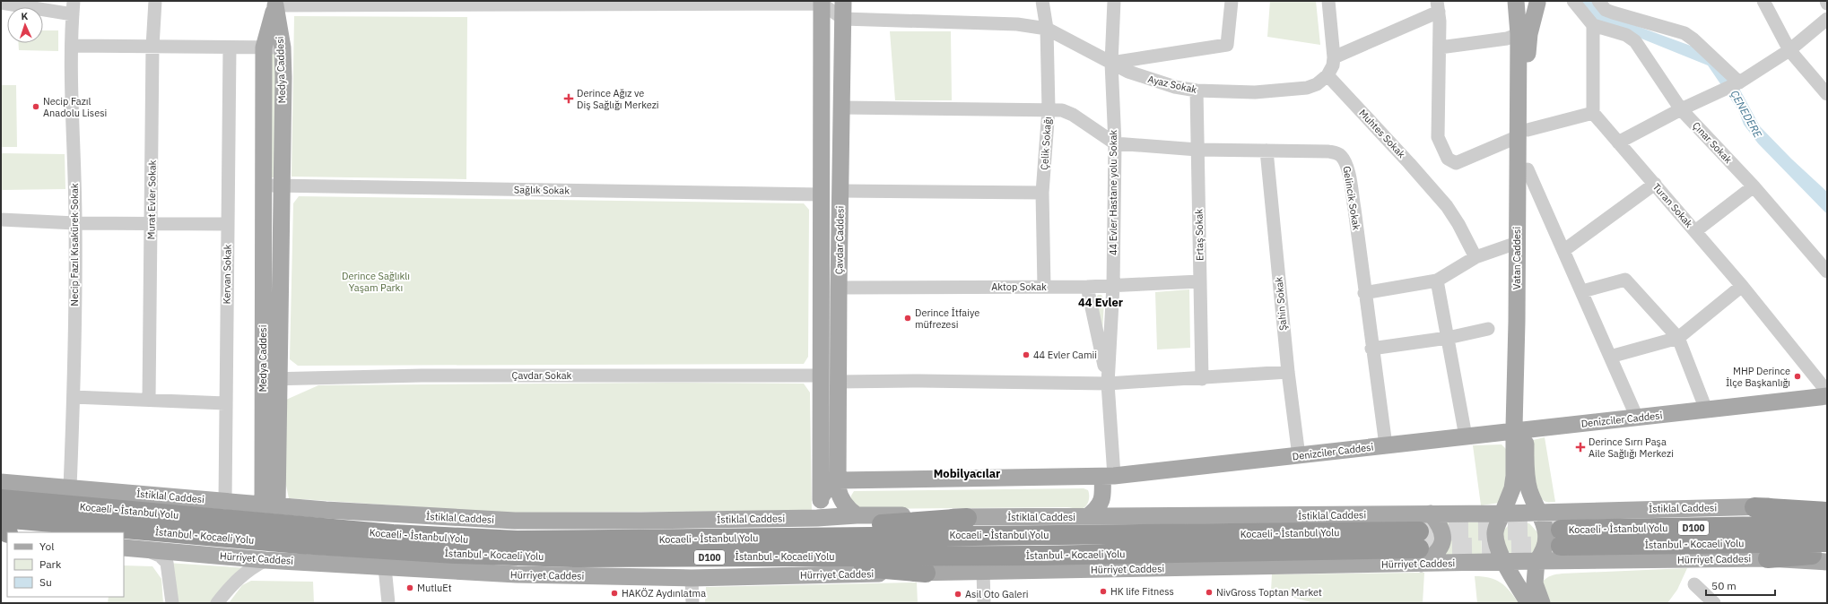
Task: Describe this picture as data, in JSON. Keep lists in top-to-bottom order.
{
  "streets": {
    "highway": ["Kocaeli - İstanbul Yolu", "D100", "İstanbul - Kocaeli Yolu"],
    "main road": [
      "Medya Caddesi",
      "Çavdar Caddesi",
      "Vatan Caddesi",
      "Denizciler Caddesi",
      "İstiklal Caddesi",
      "Hürriyet Caddesi"
    ],
    "street": [
      "Ayaz Sokak",
      "Muhtes Sokak",
      "Çınar Sokak",
      "Çelik Sokağı",
      "Sağlık Sokak",
      "44 Evler Hastane yolu Sokak",
      "Gelincik Sokak",
      "Murat Evler Sokak",
      "Turan Sokak",
      "Ertaş Sokak",
      "Necip Fazıl Kısakürek Sokak",
      "Kervan Sokak",
      "Aktop Sokak",
      "Şahin Sokak",
      "Çavdar Sokak"
    ]
  },
  "crossings": [
    ["Medya Caddesi", "Sağlık Sokak"],
    ["Medya Caddesi", "Çavdar Sokak"],
    ["Medya Caddesi", "İstiklal Caddesi"],
    ["Ayaz Sokak", "Muhtes Sokak"],
    ["Ayaz Sokak", "Çelik Sokağı"],
    ["Ayaz Sokak", "44 Evler Hastane yolu Sokak"],
    ["Ayaz Sokak", "Ertaş Sokak"],
    ["Çelik Sokağı", "Aktop Sokak"],
    ["Sağlık Sokak", "Çavdar Caddesi"],
    ["44 Evler Hastane yolu Sokak", "Gelincik Sokak"],
    ["44 Evler Hastane yolu Sokak", "Aktop Sokak"],
    ["44 Evler Hastane yolu Sokak", "Denizciler Caddesi"],
    ["Gelincik Sokak", "Ertaş Sokak"],
    ["Gelincik Sokak", "Şahin Sokak"],
    ["Gelincik Sokak", "Denizciler Caddesi"],
    ["Ertaş Sokak", "Aktop Sokak"],
    ["Çavdar Caddesi", "Aktop Sokak"],
    ["Çavdar Caddesi", "Çavdar Sokak"],
    ["Çavdar Caddesi", "Denizciler Caddesi"],
    ["Çavdar Caddesi", "İstiklal Caddesi"],
    ["Necip Fazıl Kısakürek Sokak", "İstiklal Caddesi"],
    ["Vatan Caddesi", "Denizciler Caddesi"],
    ["Vatan Caddesi", "İstiklal Caddesi"],
    ["Vatan Caddesi", "Hürriyet Caddesi"],
    ["Kervan Sokak", "İstiklal Caddesi"],
    ["Şahin Sokak", "Denizciler Caddesi"],
    ["İstiklal Caddesi", "Hürriyet Caddesi"],
    ["Kocaeli - İstanbul Yolu", "İstanbul - Kocaeli Yolu"],
    ["Kocaeli - İstanbul Yolu", "Hürriyet Caddesi"],
    ["İstanbul - Kocaeli Yolu", "Hürriyet Caddesi"]
  ],
  "districts": ["44 Evler", "Mobilyacılar"],
  "water": ["ÇENEDERE"],
  "parks": ["Derince Sağlıklı Yaşam Parkı"],
  "places": {
    "health": ["Derince Ağız ve Diş Sağlığı Merkezi", "Derince Sırrı Paşa Aile Sağlığı Merkezi"],
    "other": [
      "Necip Fazıl Anadolu Lisesi",
      "Derince İtfaiye müfrezesi",
      "44 Evler Camii",
      "MHP Derince İlçe Başkanlığı",
      "MutluEt",
      "HK life Fitness",
      "NivGross Toptan Market",
      "HAKÖZ Aydınlatma",
      "Asil Oto Galeri"
    ]
  },
  "legend": ["Yol", "Park", "Su"],
  "scale_bar": "50 m",
  "north": "top"
}
